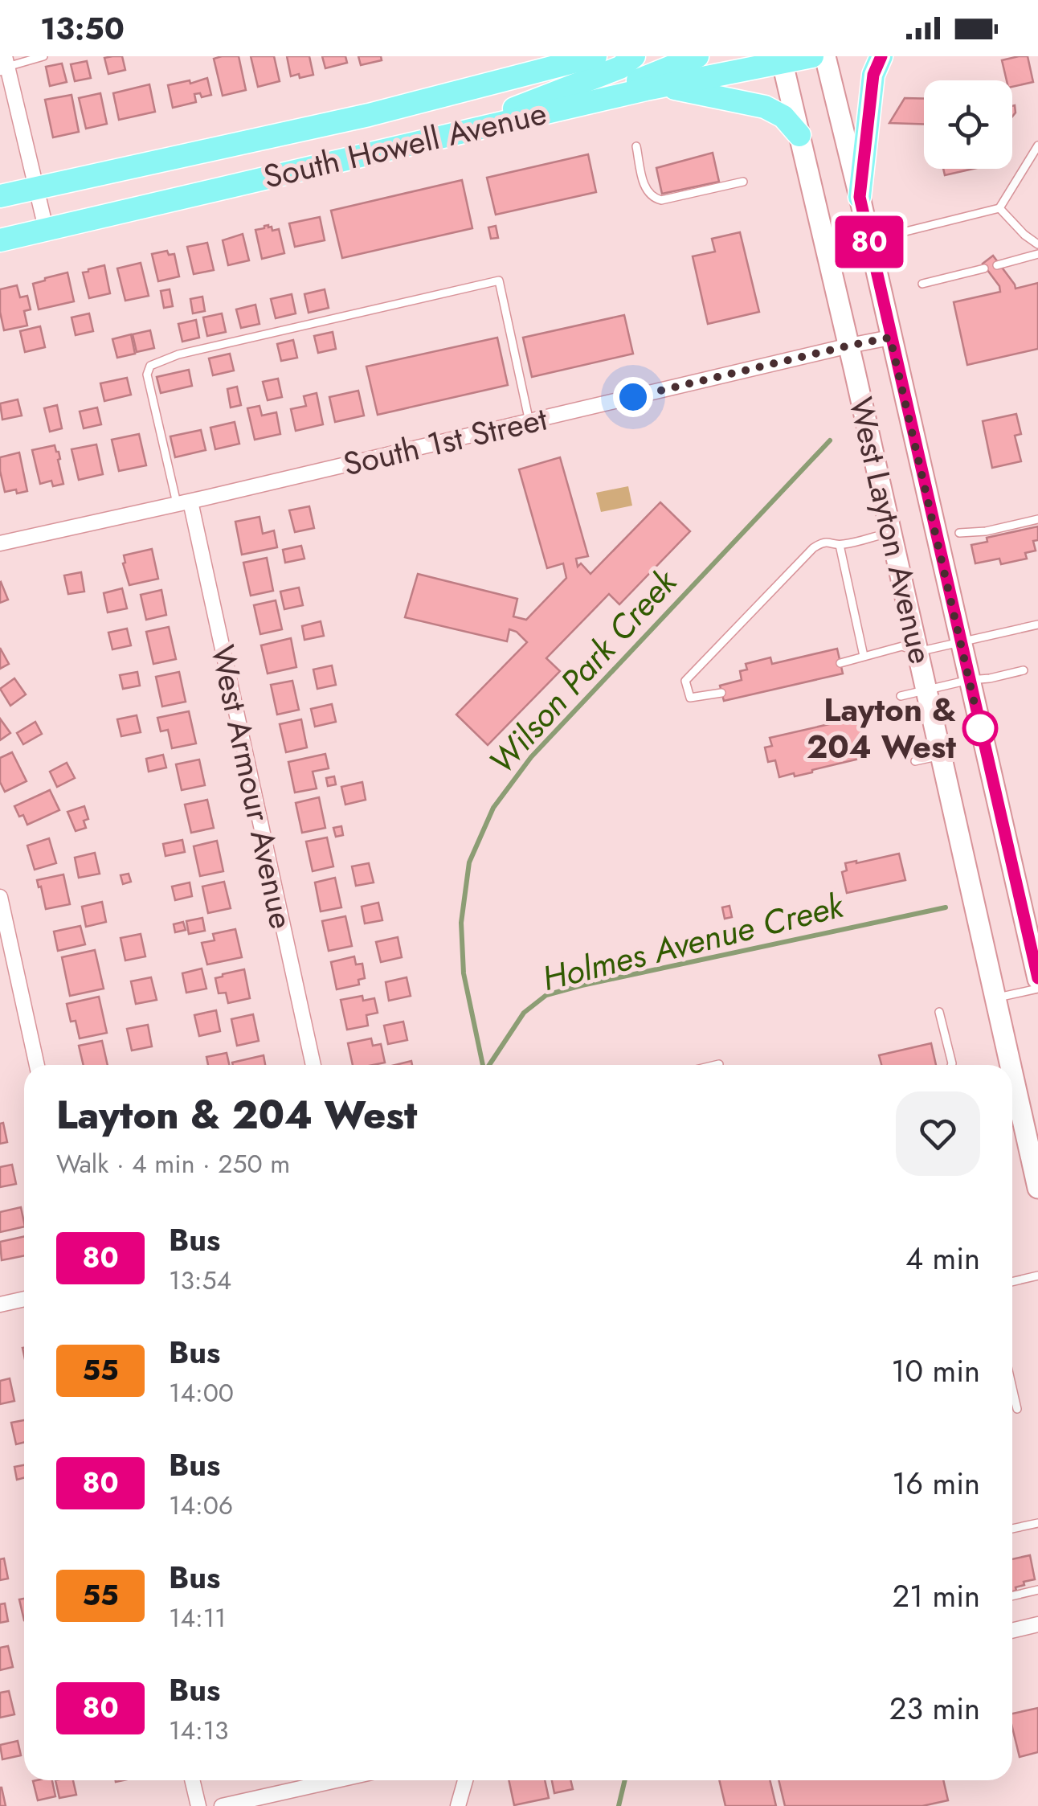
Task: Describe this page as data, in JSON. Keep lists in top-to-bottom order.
{
  "streets": {
    "main road": ["South Howell Avenue", "West Layton Avenue"],
    "street": ["South 1st Street", "West Armour Avenue"]
  },
  "crossings": [
    ["South Howell Avenue", "West Layton Avenue"],
    ["South 1st Street", "West Layton Avenue"],
    ["South 1st Street", "West Armour Avenue"]
  ],
  "water": ["Wilson Park Creek", "Holmes Avenue Creek"],
  "places": ["Layton & 204 West"],
  "lines": ["bus line 80"],
  "page": {
    "status": "13:50",
    "on_map": "80",
    "heading": ["Layton & 204 West", "Walk · 4 min · 250 m"],
    "list": [
      {
        "mark": "80",
        "name": "Bus",
        "note": "13:54",
        "value": "4 min"
      },
      {
        "mark": "55",
        "name": "Bus",
        "note": "14:00",
        "value": "10 min"
      },
      {
        "mark": "80",
        "name": "Bus",
        "note": "14:06",
        "value": "16 min"
      },
      {
        "mark": "55",
        "name": "Bus",
        "note": "14:11",
        "value": "21 min"
      },
      {
        "mark": "80",
        "name": "Bus",
        "note": "14:13",
        "value": "23 min"
      }
    ]
  }
}
